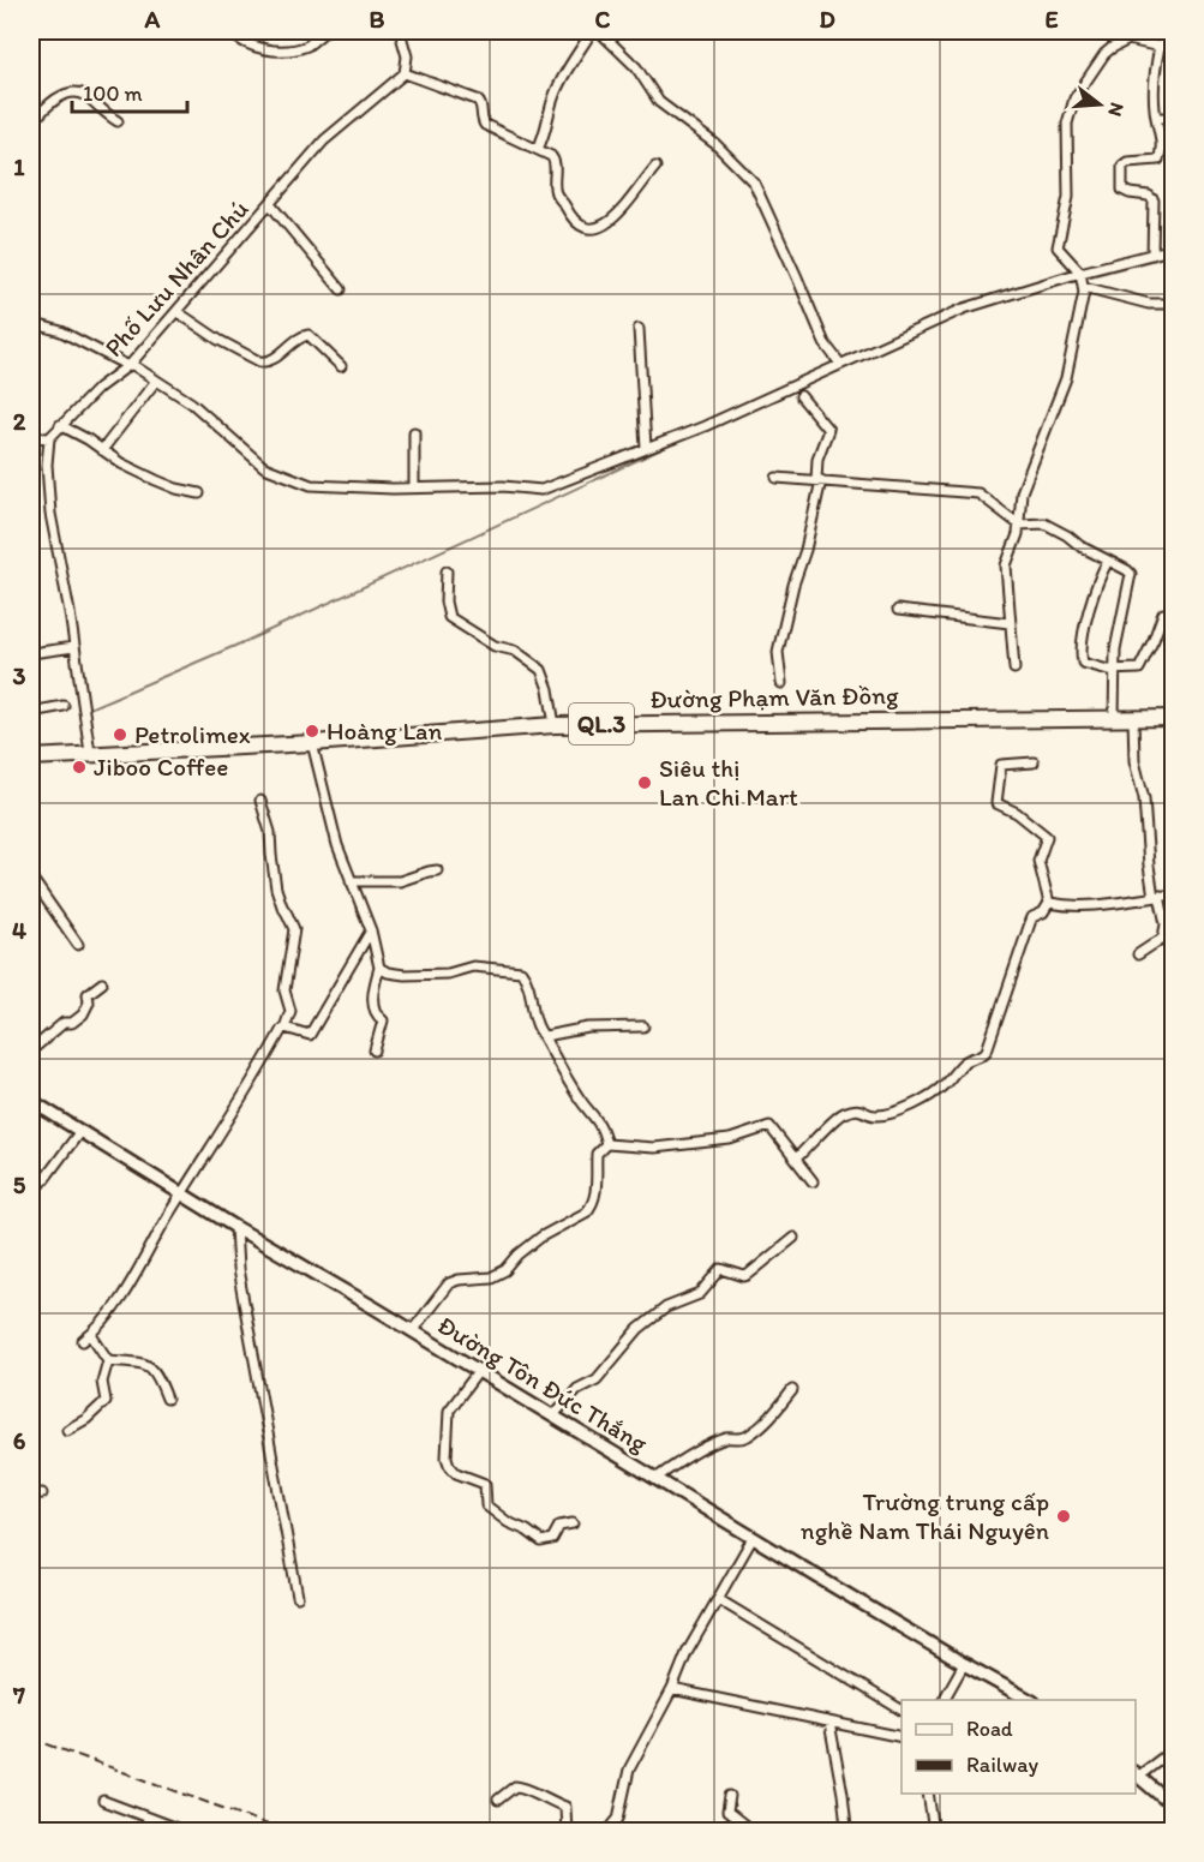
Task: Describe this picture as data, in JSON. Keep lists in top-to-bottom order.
{
  "streets": {
    "highway": ["Đường Phạm Văn Đồng", "QL.3"],
    "main road": ["Đường Tôn Đức Thắng"],
    "street": ["Phố Lưu Nhân Chú"]
  },
  "places": [
    "Hoàng Lan",
    "Petrolimex",
    "Jiboo Coffee",
    "Siêu thị Lan Chi Mart",
    "Trường trung cấp nghề Nam Thái Nguyên"
  ],
  "legend": ["Road", "Railway"],
  "scale_bar": "100 m",
  "north": "right",
  "grid": {
    "columns": [
      "A",
      "B",
      "C",
      "D",
      "E"
    ],
    "rows": [
      "1",
      "2",
      "3",
      "4",
      "5",
      "6",
      "7"
    ]
  }
}
